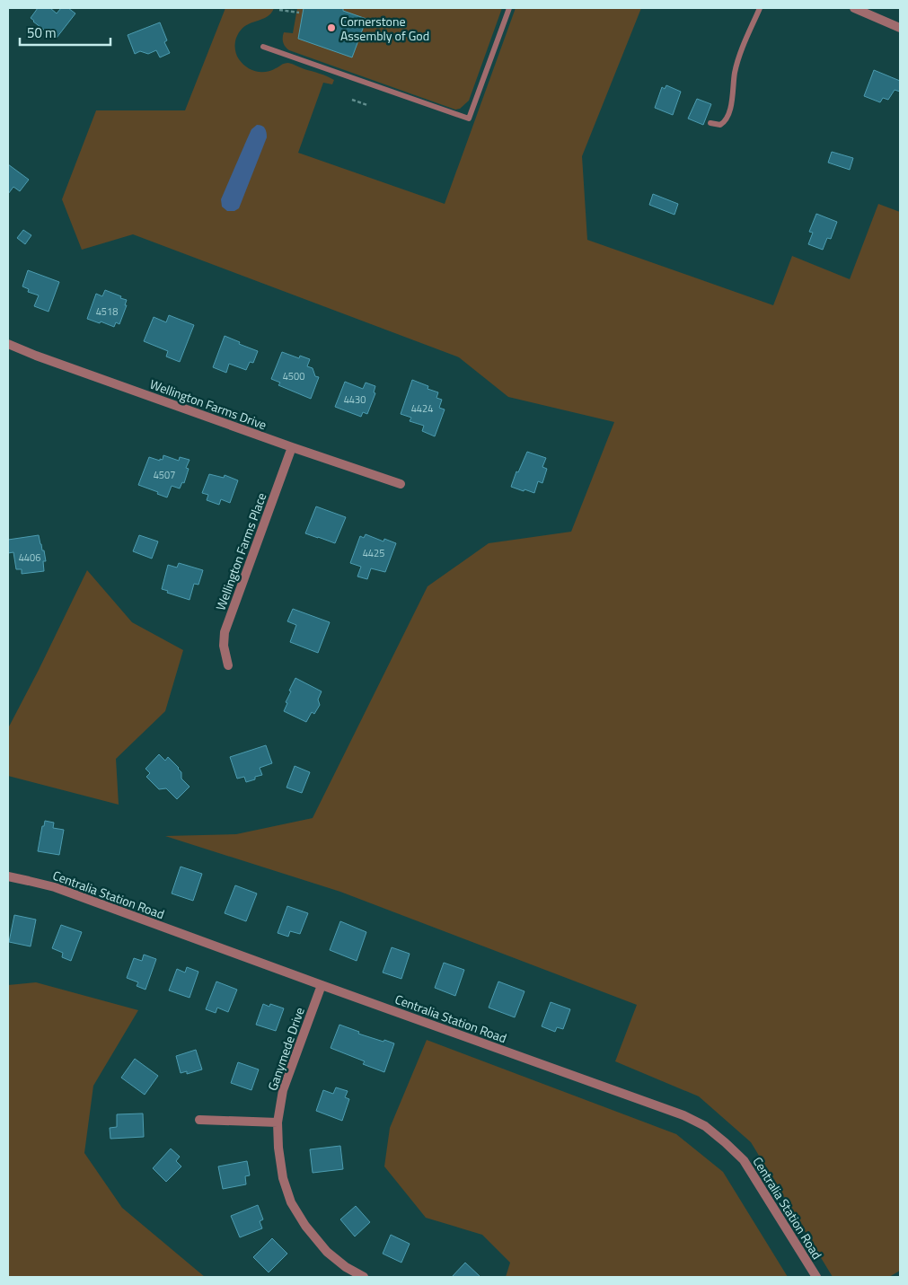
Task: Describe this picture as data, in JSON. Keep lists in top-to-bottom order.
{
  "streets": {
    "street": [
      "Wellington Farms Drive",
      "Wellington Farms Place",
      "Centralia Station Road",
      "Ganymede Drive"
    ]
  },
  "crossings": [
    ["Wellington Farms Drive", "Wellington Farms Place"],
    ["Centralia Station Road", "Ganymede Drive"]
  ],
  "places": ["Cornerstone Assembly of God"],
  "house_numbers": [
    "4518",
    "4500",
    "4430",
    "4424",
    "4507",
    "4425",
    "4406"
  ],
  "scale_bar": "50 m"
}
